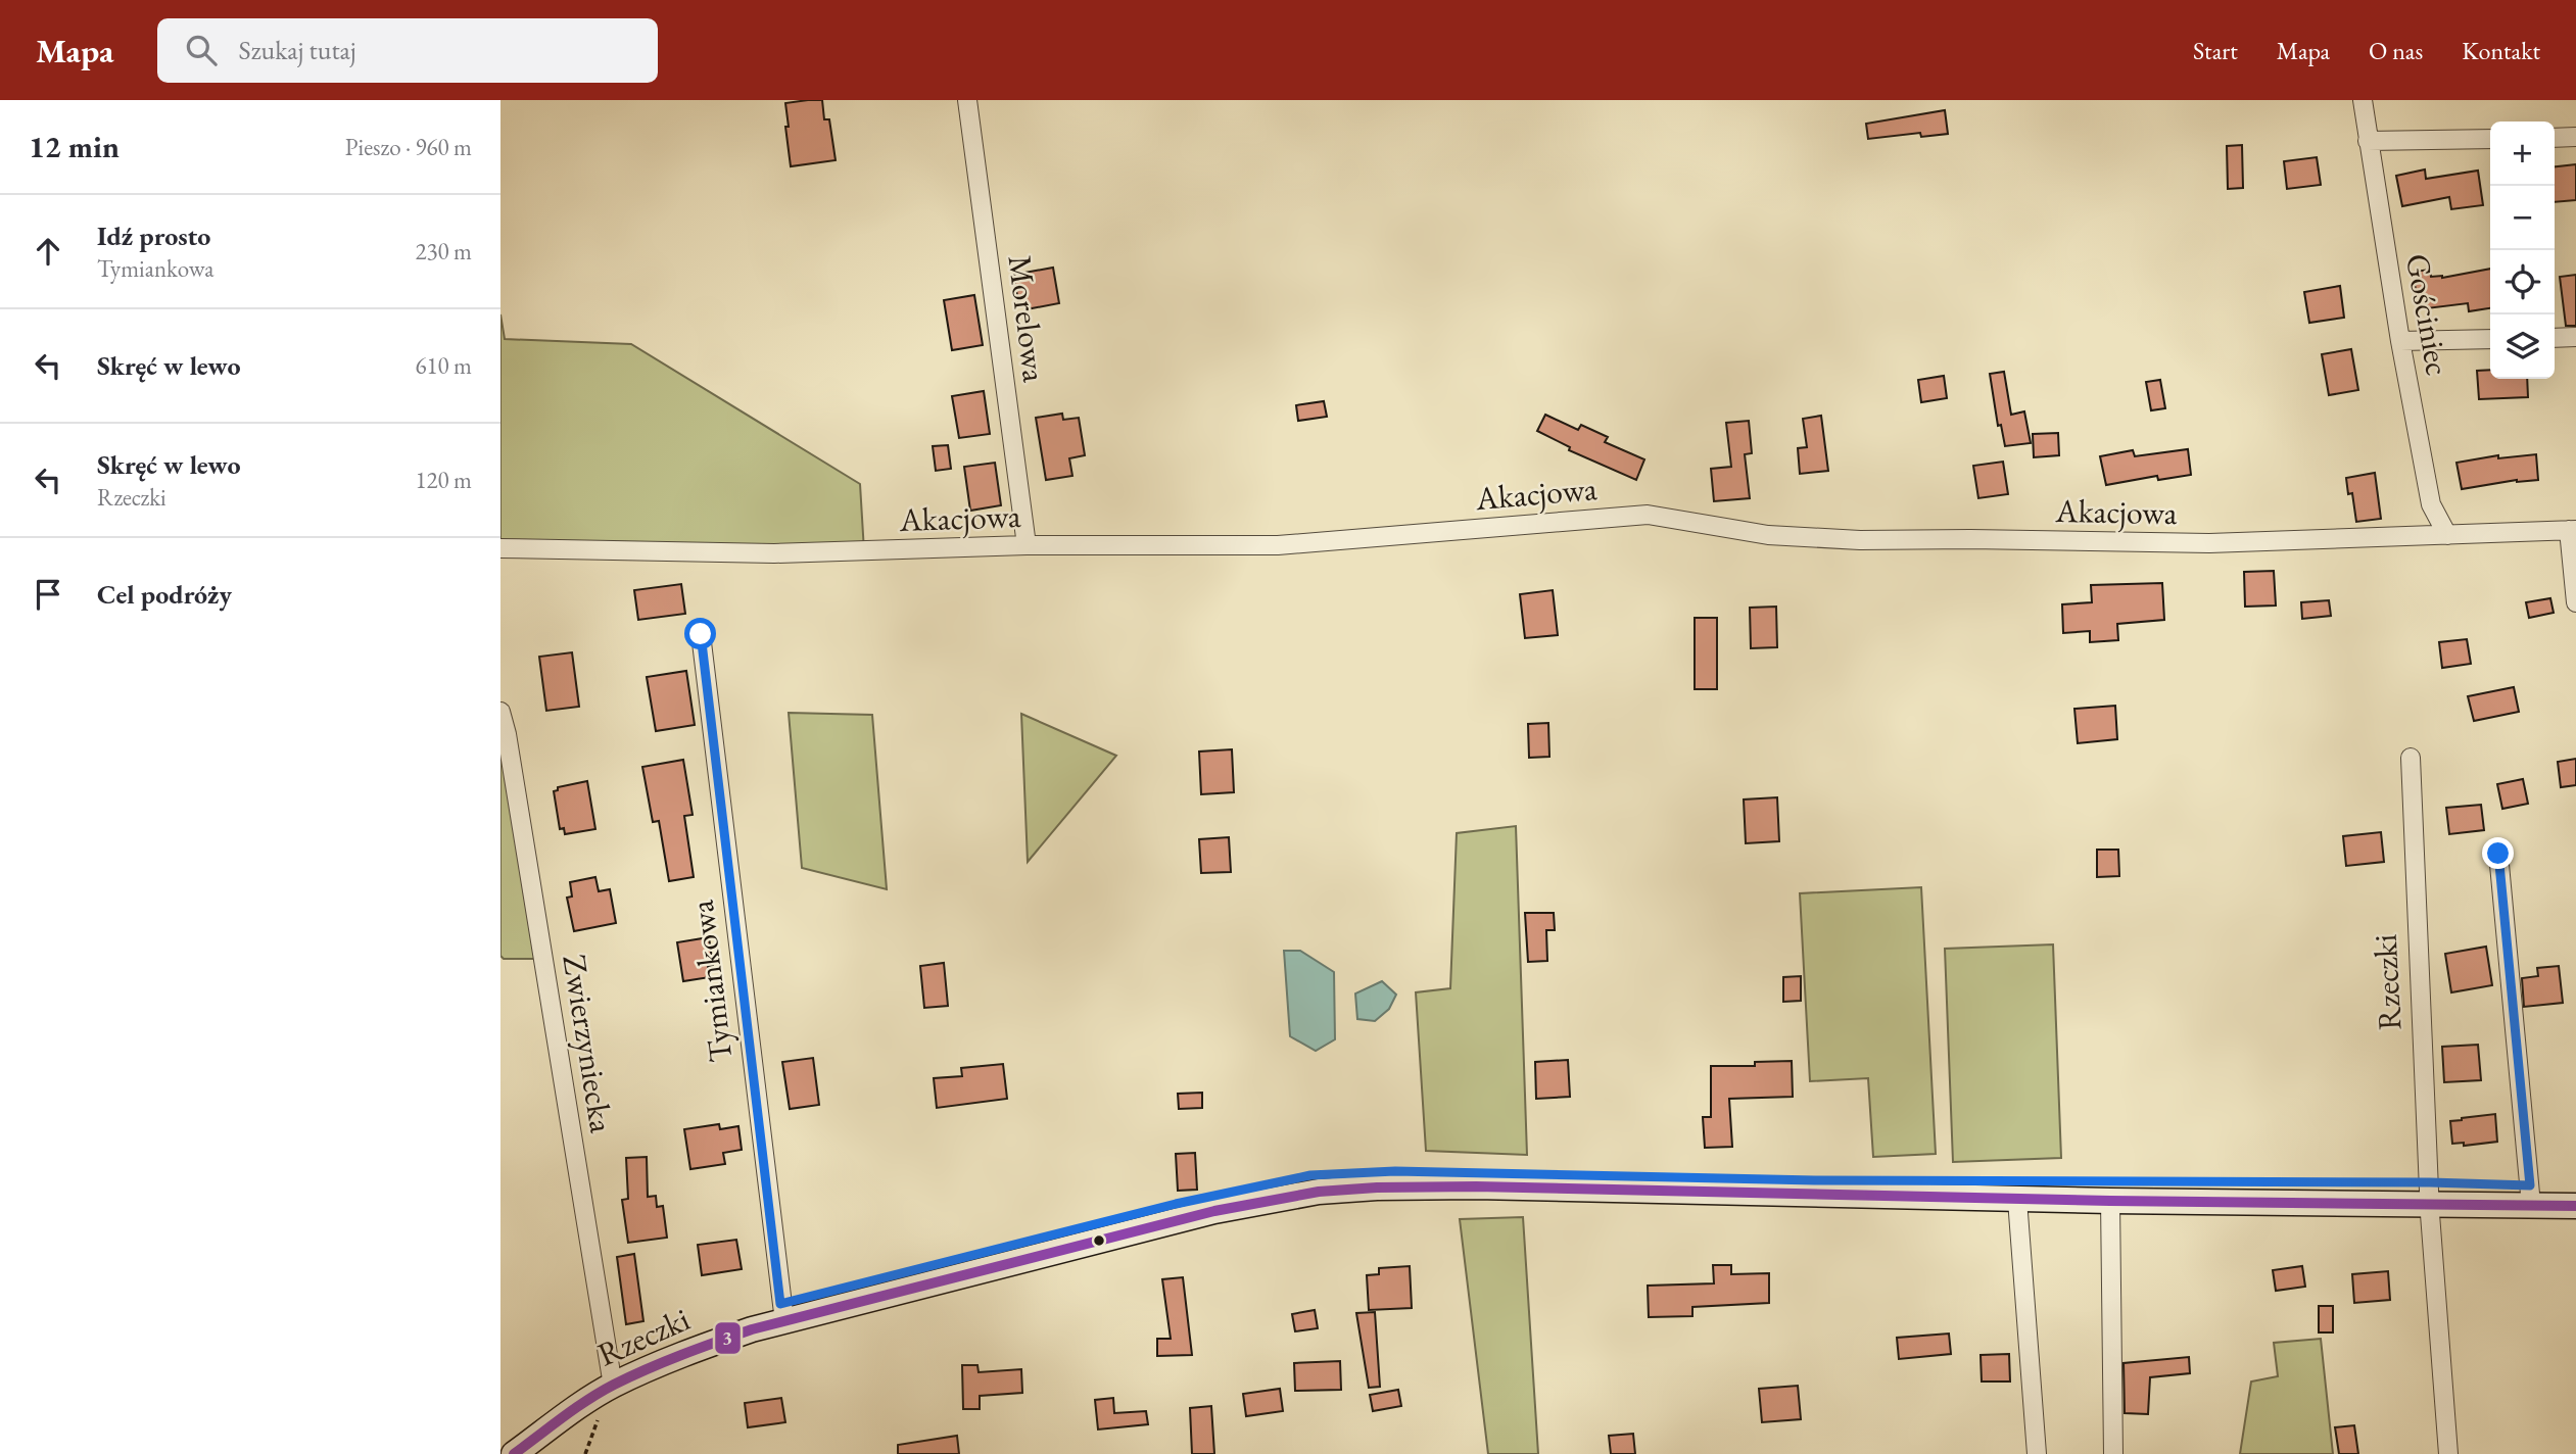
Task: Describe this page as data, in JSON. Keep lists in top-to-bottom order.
{
  "streets": {
    "main road": ["Rzeczki"],
    "street": [
      "Gościniec",
      "Morelowa",
      "Akacjowa",
      "Tymiankowa",
      "Zwierzyniecka"
    ]
  },
  "crossings": [
    ["Gościniec", "Akacjowa"],
    ["Morelowa", "Akacjowa"],
    ["Tymiankowa", "Rzeczki"],
    ["Rzeczki", "Zwierzyniecka"]
  ],
  "lines": ["transit line 3"],
  "page": {
    "header": "Mapa",
    "search": "Szukaj tutaj",
    "nav": [
      "Start",
      "Mapa",
      "O nas",
      "Kontakt"
    ],
    "heading": ["12 min", "Pieszo · 960 m"],
    "map_buttons": ["+", "−"],
    "list": [
      ["Idź prosto", "Tymiankowa", "230 m"],
      ["Skręć w lewo", "610 m"],
      ["Skręć w lewo", "Rzeczki", "120 m"],
      "Cel podróży"
    ]
  }
}
